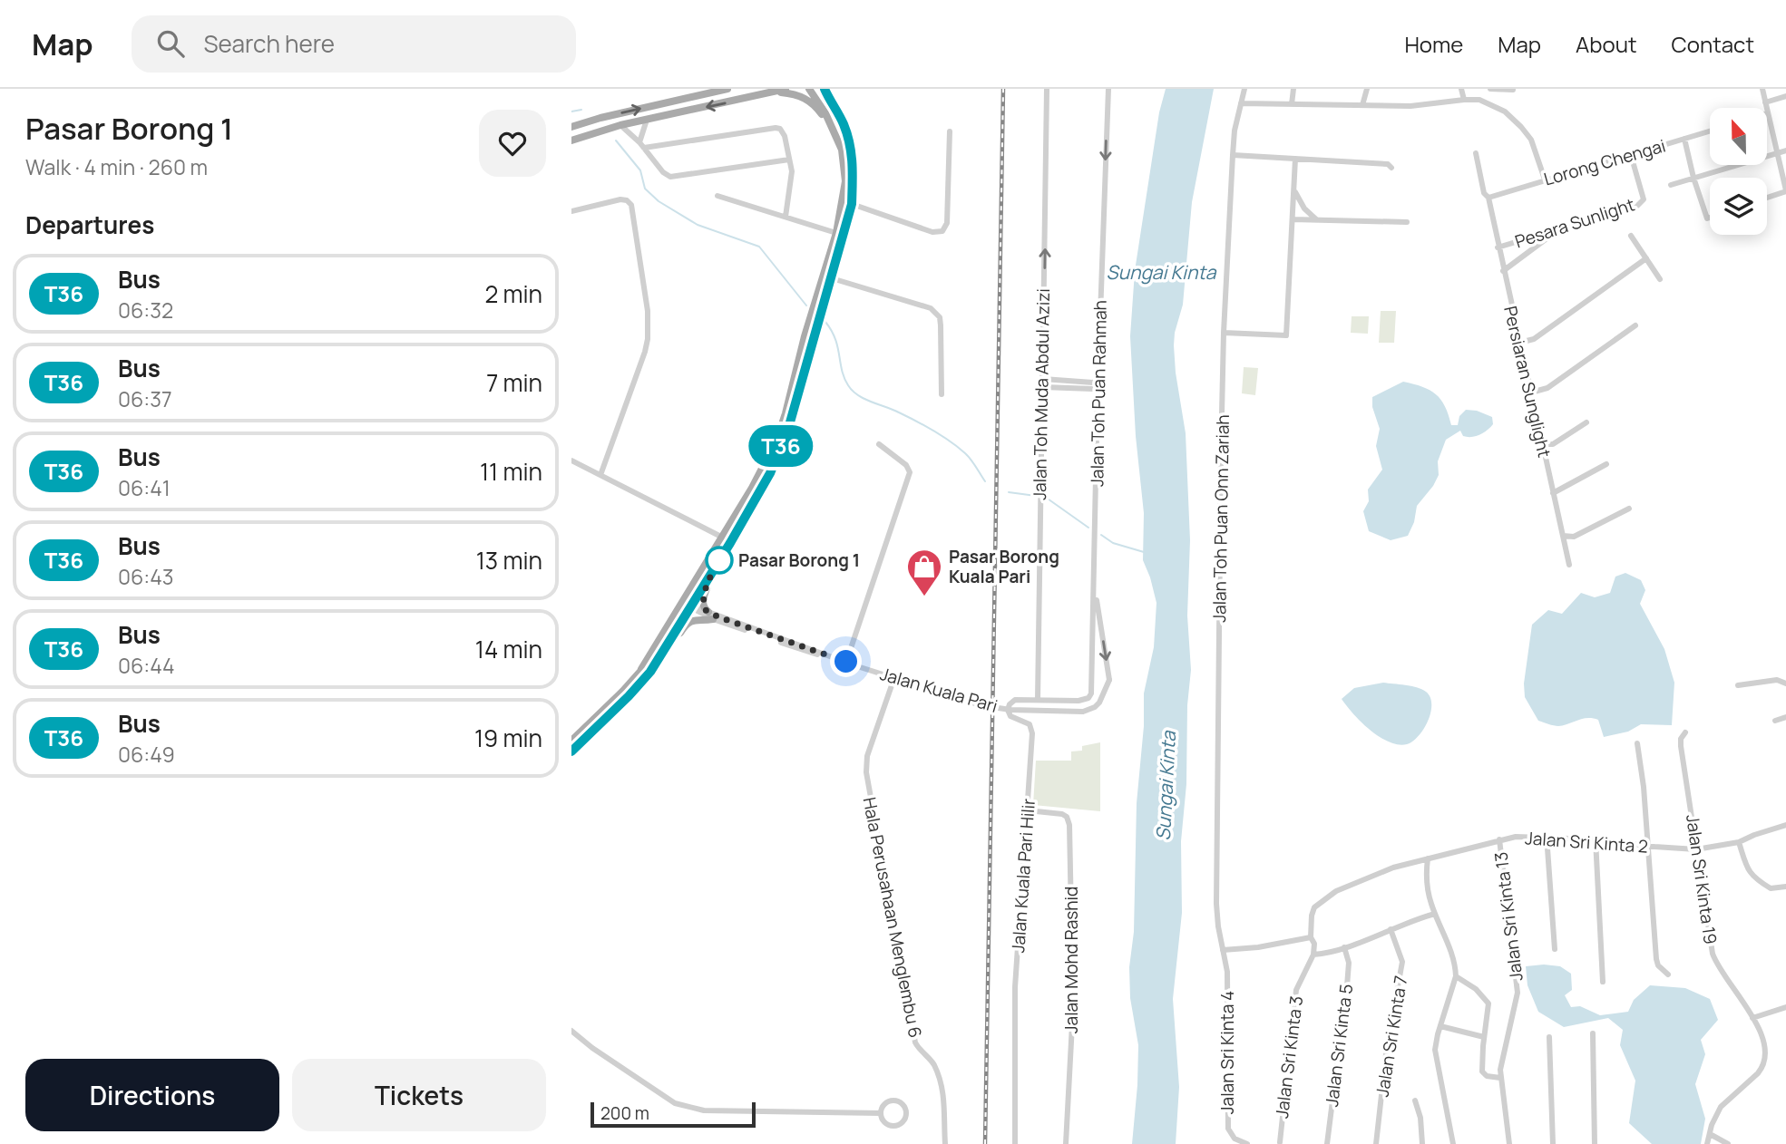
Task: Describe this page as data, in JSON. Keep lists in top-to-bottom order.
{
  "streets": {
    "street": [
      "Lorong Chengai",
      "Pesara Sunlight",
      "Persiaran Sunglight",
      "Jalan Toh Puan Rahmah",
      "Jalan Toh Muda Abdul Azizi",
      "Jalan Toh Puan Onn Zariah",
      "Jalan Kuala Pari",
      "Jalan Sri Kinta 2",
      "Jalan Kuala Pari Hilir",
      "Jalan Sri Kinta 19",
      "Jalan Sri Kinta 13",
      "Hala Perusahaan Menglembu 6",
      "Jalan Mohd Rashid",
      "Jalan Sri Kinta 7",
      "Jalan Sri Kinta 5",
      "Jalan Sri Kinta 4",
      "Jalan Sri Kinta 3"
    ]
  },
  "crossings": [
    ["Lorong Chengai", "Pesara Sunlight"],
    ["Lorong Chengai", "Persiaran Sunglight"],
    ["Pesara Sunlight", "Persiaran Sunglight"],
    ["Jalan Toh Puan Rahmah", "Jalan Kuala Pari"],
    ["Jalan Toh Puan Rahmah", "Jalan Kuala Pari Hilir"],
    ["Jalan Toh Muda Abdul Azizi", "Jalan Kuala Pari Hilir"],
    ["Jalan Toh Puan Onn Zariah", "Jalan Sri Kinta 4"],
    ["Jalan Sri Kinta 2", "Jalan Sri Kinta 19"],
    ["Jalan Sri Kinta 2", "Jalan Sri Kinta 13"],
    ["Jalan Kuala Pari Hilir", "Jalan Mohd Rashid"]
  ],
  "one_way": ["Jalan Toh Puan Rahmah", "Jalan Toh Muda Abdul Azizi"],
  "water": ["Sungai Kinta"],
  "places": {
    "other": ["Pasar Borong 1"],
    "shop": ["Pasar Borong Kuala Pari"]
  },
  "lines": ["bus line T36"],
  "scale_bar": "200 m",
  "north": "top",
  "page": {
    "header": "Map",
    "search": "Search here",
    "nav": [
      "Home",
      "Map",
      "About",
      "Contact"
    ],
    "heading": [
      ["Pasar Borong 1", "Walk · 4 min · 260 m"],
      "Departures"
    ],
    "on_map": "T36",
    "list": [
      {
        "mark": "T36",
        "name": "Bus",
        "note": "06:32",
        "value": "2 min"
      },
      {
        "mark": "T36",
        "name": "Bus",
        "note": "06:37",
        "value": "7 min"
      },
      {
        "mark": "T36",
        "name": "Bus",
        "note": "06:41",
        "value": "11 min"
      },
      {
        "mark": "T36",
        "name": "Bus",
        "note": "06:43",
        "value": "13 min"
      },
      {
        "mark": "T36",
        "name": "Bus",
        "note": "06:44",
        "value": "14 min"
      },
      {
        "mark": "T36",
        "name": "Bus",
        "note": "06:49",
        "value": "19 min"
      }
    ],
    "buttons": ["Directions", "Tickets"],
    "scale": "200 m"
  }
}
